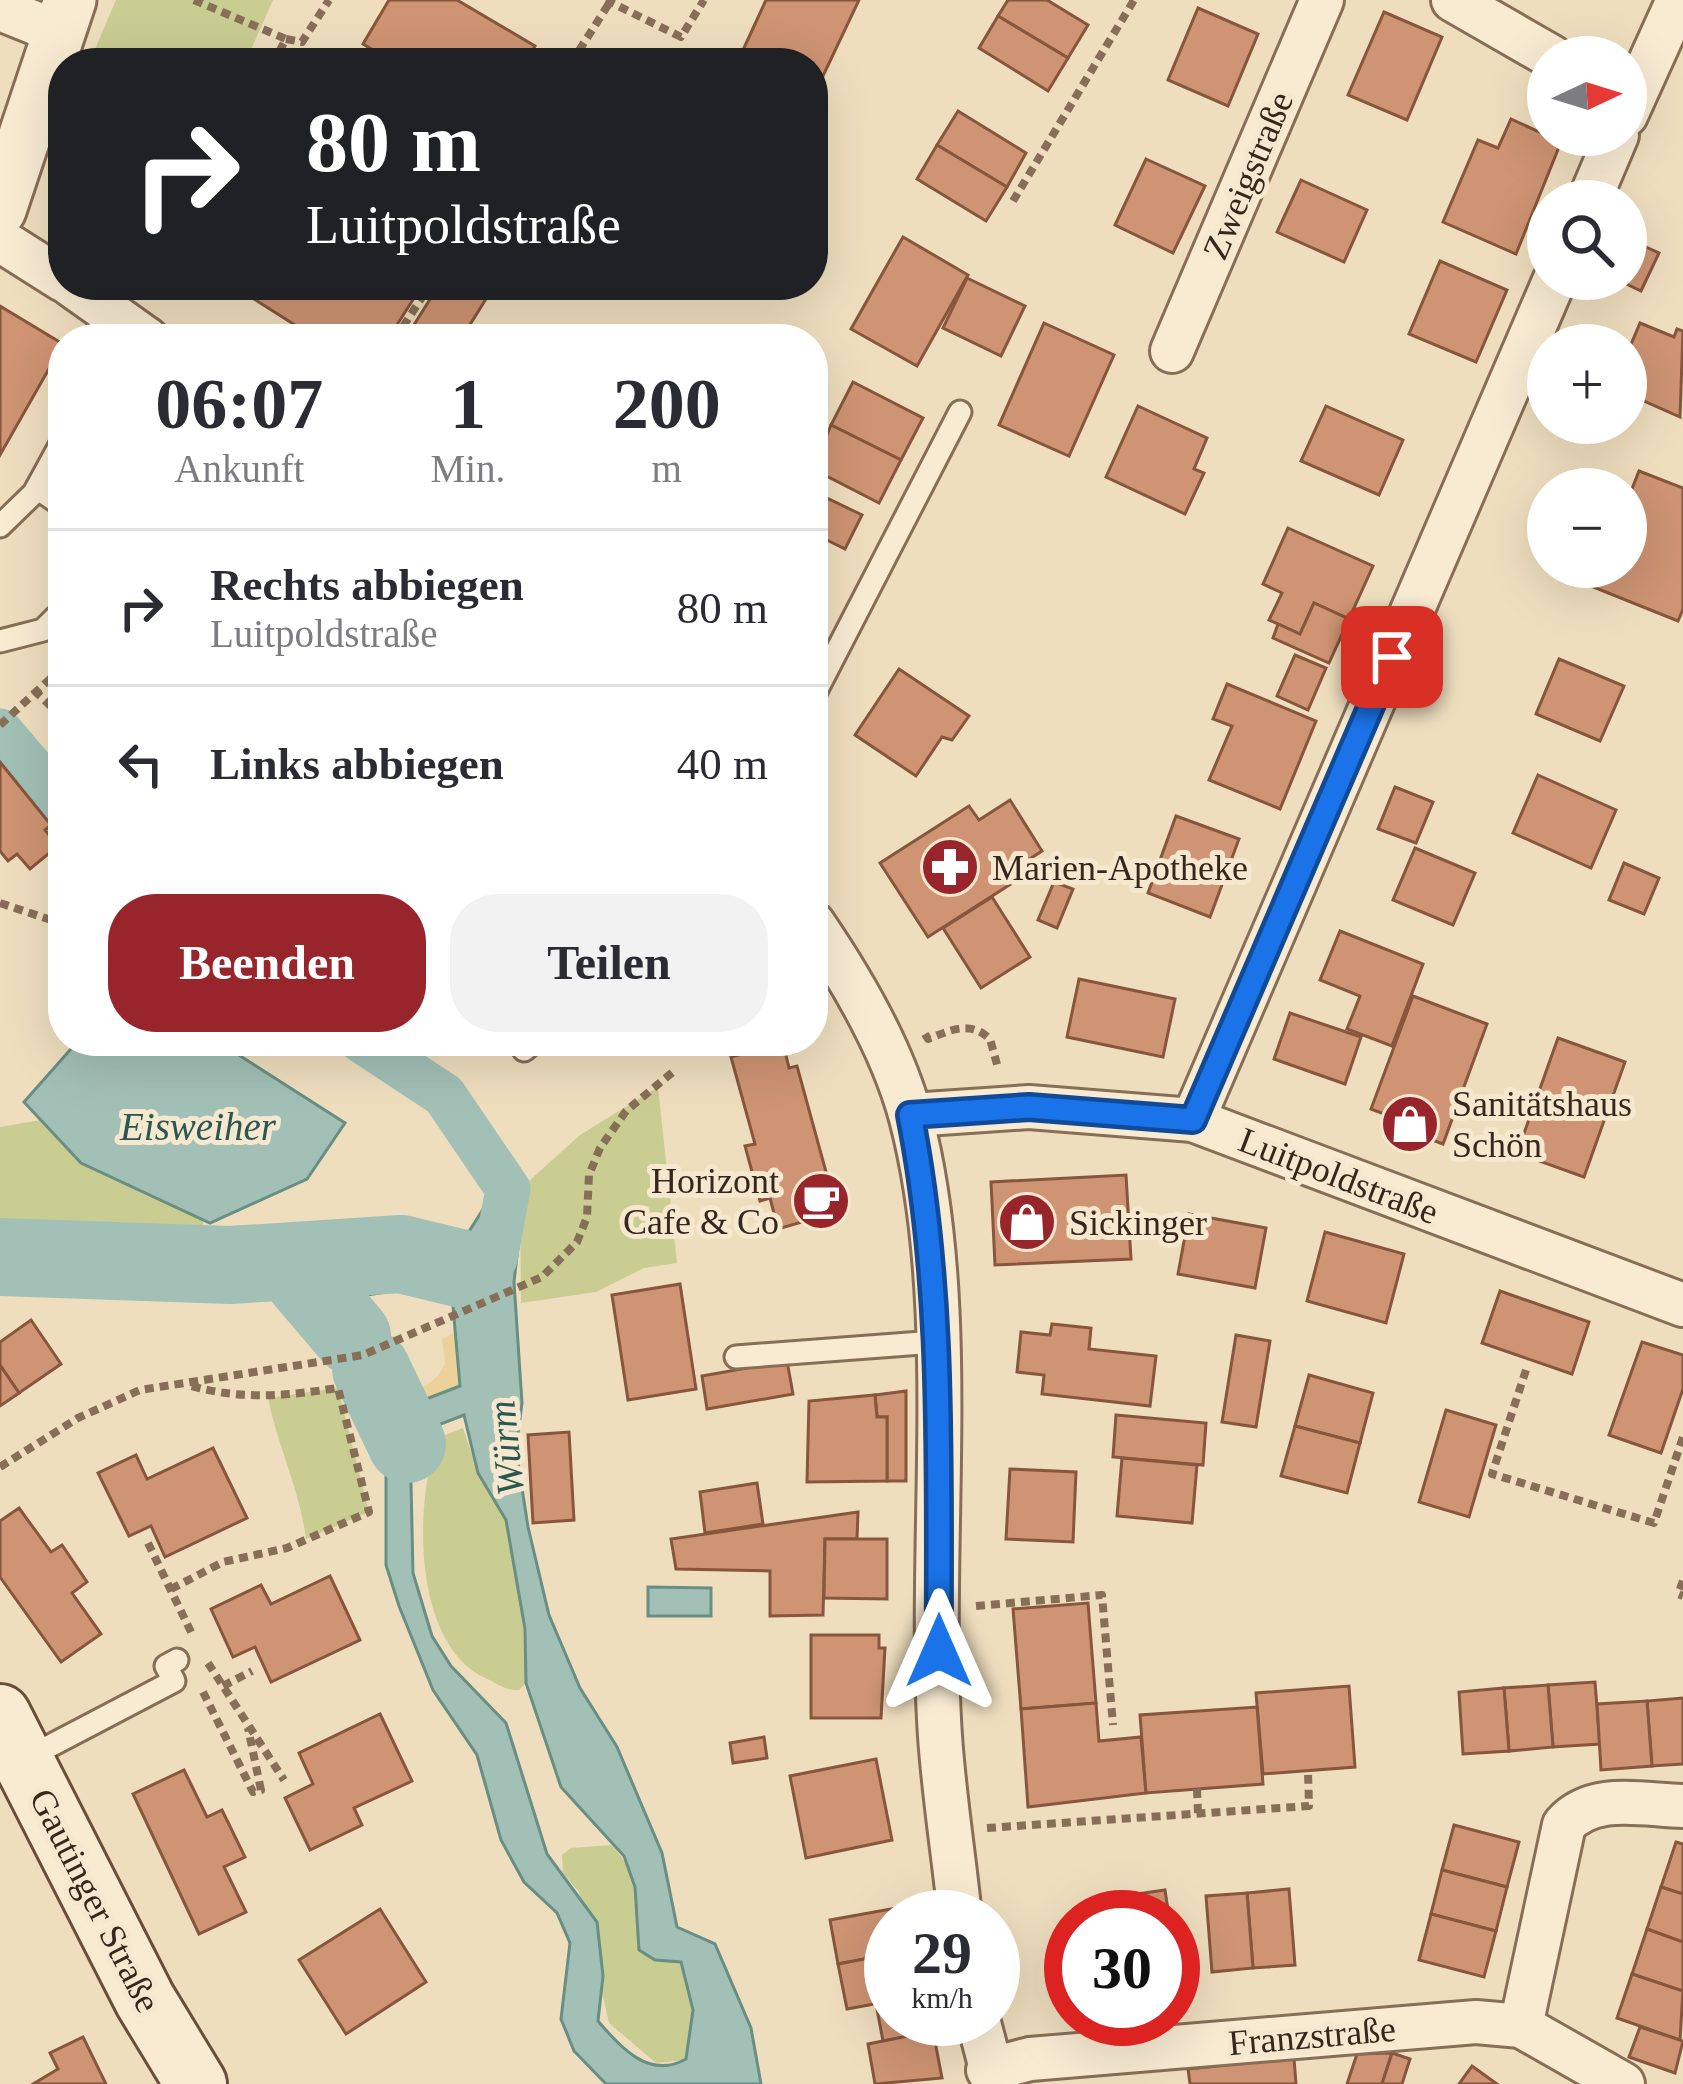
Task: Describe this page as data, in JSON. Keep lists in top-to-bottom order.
{
  "streets": {
    "main road": ["Gautinger Straße"],
    "street": ["Zweigstraße", "Luitpoldstraße", "Franzstraße"]
  },
  "water": ["Eisweiher", "Würm"],
  "places": {
    "pharmacy": ["Marien-Apotheke"],
    "shop": ["Sanitätshaus Schön", "Sickinger"],
    "cafe": ["Horizont Cafe & Co"]
  },
  "north": "right",
  "page": {
    "map_buttons": ["+", "−"],
    "turn": ["80 m", "Luitpoldstraße"],
    "eta": [
      "06:07",
      "Ankunft",
      "1",
      "Min.",
      "200",
      "m"
    ],
    "list": [
      {
        "name": "Rechts abbiegen",
        "note": "Luitpoldstraße",
        "value": "80 m"
      },
      {
        "name": "Links abbiegen",
        "value": "40 m"
      }
    ],
    "buttons": ["Beenden", "Teilen"],
    "speed": "29 km/h",
    "limit": "30"
  }
}
